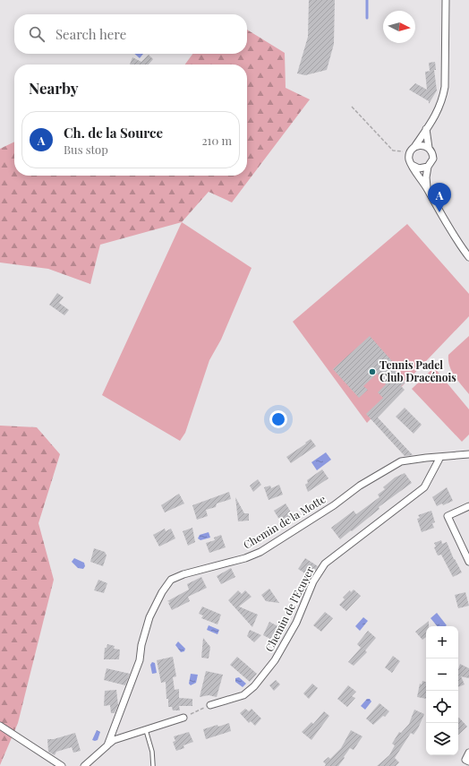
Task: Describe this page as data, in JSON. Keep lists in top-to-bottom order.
{
  "streets": {
    "street": ["Chemin de la Motte", "Chemin de l'Ecuyer"]
  },
  "crossings": [
    ["Chemin de la Motte", "Chemin de l'Ecuyer"]
  ],
  "places": ["Tennis Padel Club Dracénois"],
  "north": "right",
  "page": {
    "search": "Search here",
    "heading": "Nearby",
    "list": [
      {
        "mark": "A",
        "name": "Ch. de la Source",
        "note": "Bus stop",
        "value": "210 m"
      }
    ],
    "pins": "A",
    "map_buttons": ["+", "−"]
  }
}
